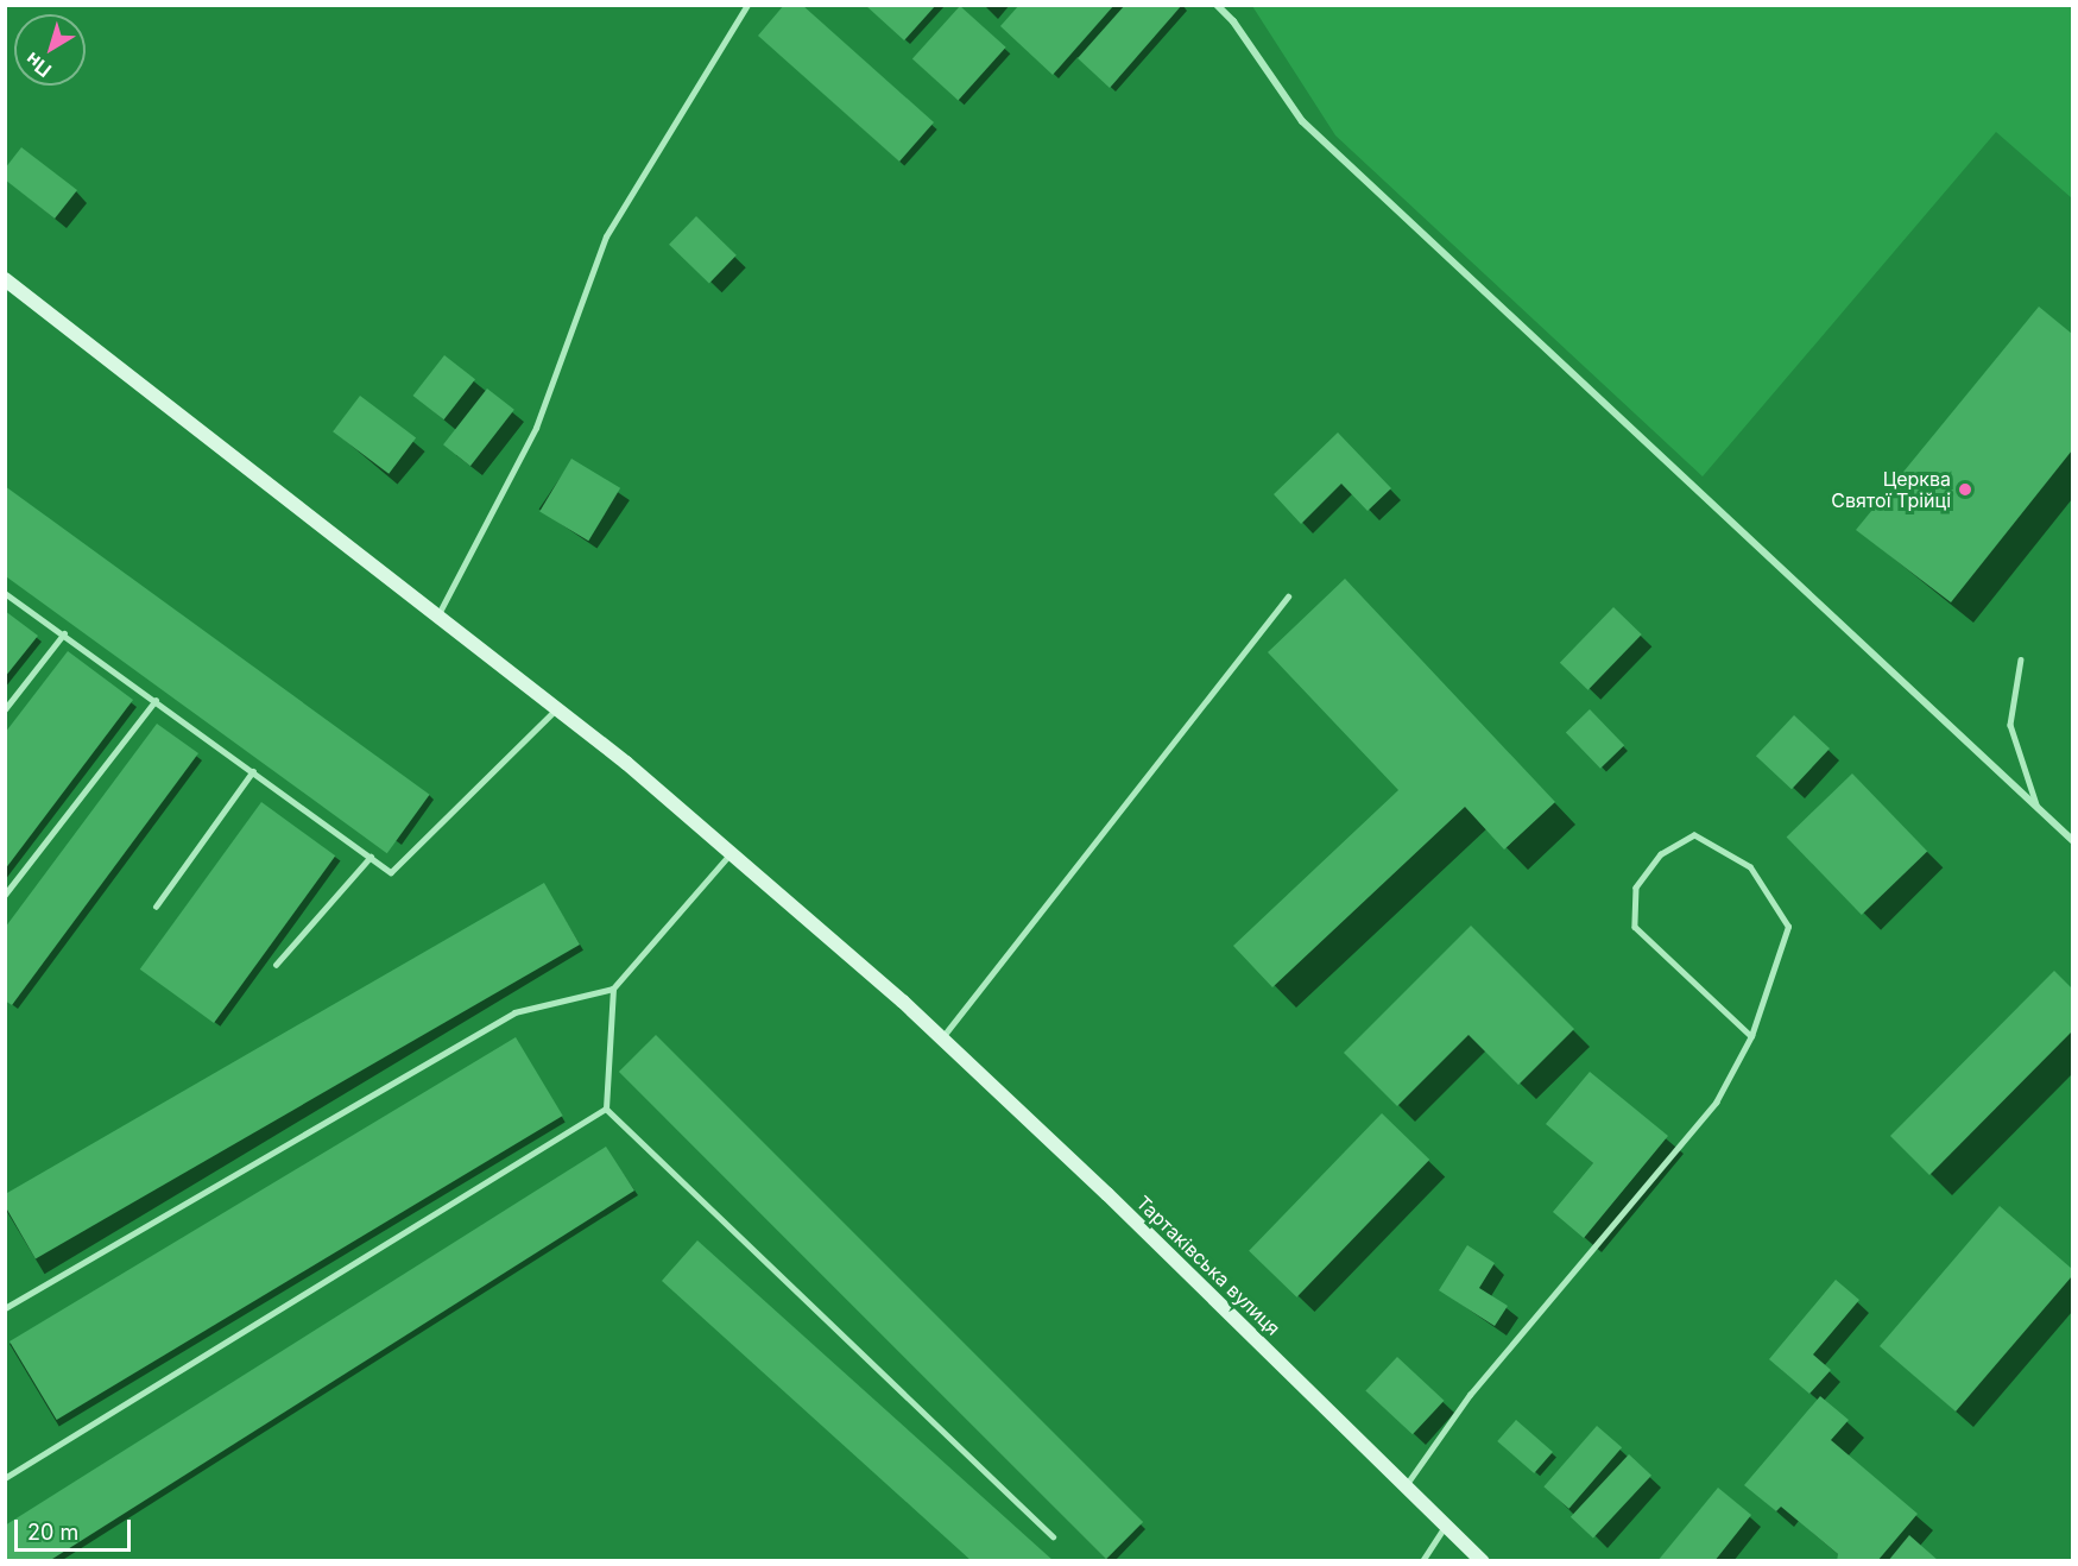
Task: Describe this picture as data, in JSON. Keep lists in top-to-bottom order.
{
  "streets": {
    "street": ["Тартаківська вулиця"]
  },
  "places": ["Церква Святої Трійці"],
  "scale_bar": "20 m",
  "north": "bottom left"
}
